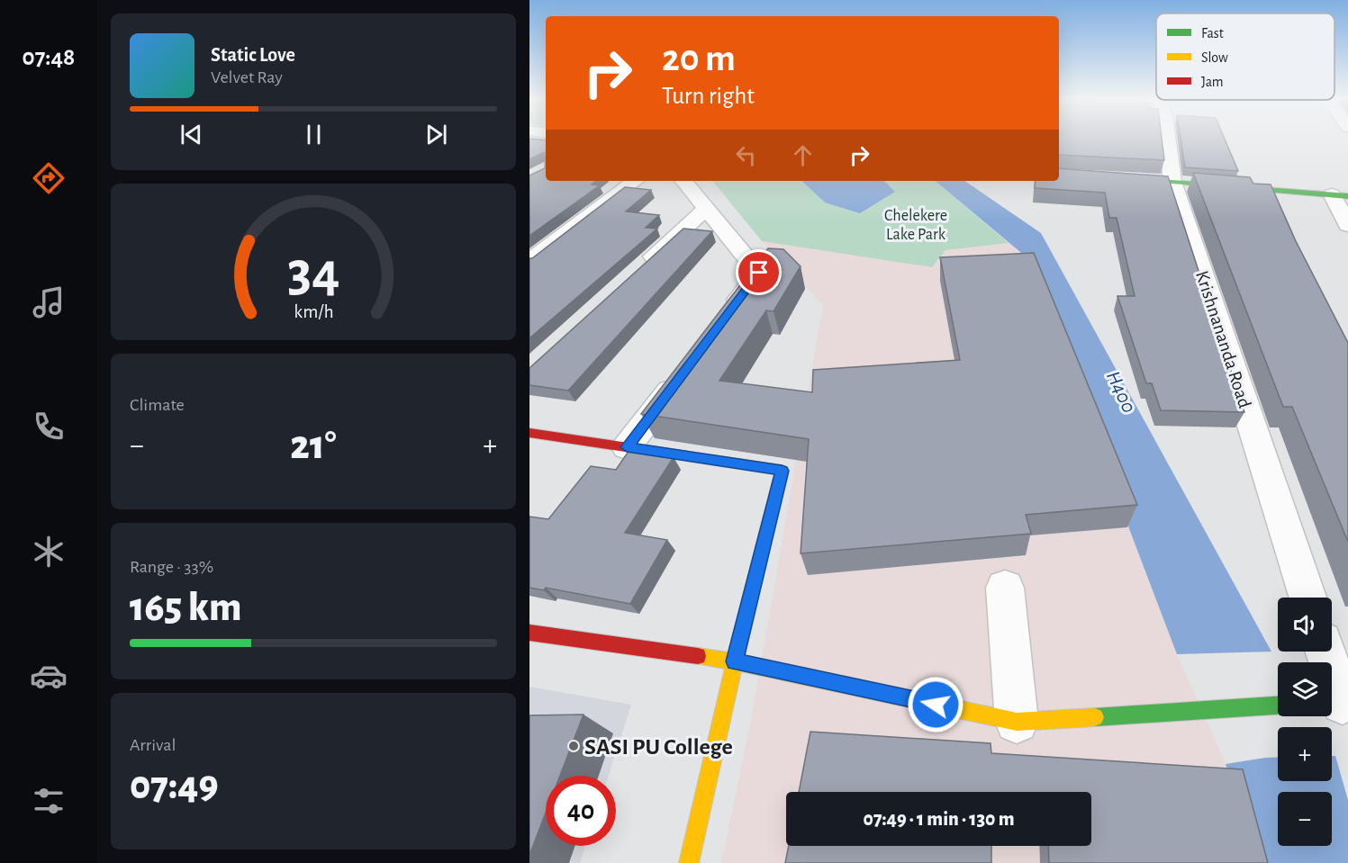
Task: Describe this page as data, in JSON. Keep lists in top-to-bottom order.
{
  "streets": {
    "street": ["Krishnananda Road"]
  },
  "water": ["H400"],
  "parks": ["Chelekere Lake Park"],
  "places": ["SASI PU College"],
  "legend": ["Fast", "Slow", "Jam"],
  "page": {
    "tabs": "07:48",
    "turn": ["20 m", "Turn right"],
    "song": ["Static Love", "Velvet Ray"],
    "tile": [
      "Climate",
      ["Range · 33%", "165 km"],
      ["Arrival", "07:49"]
    ],
    "heat": ["−", "21°", "+"],
    "map_buttons": ["+", "−"],
    "limit": "40",
    "trip": "07:49 · 1 min · 130 m",
    "gauge": ["34", "km/h"]
  }
}
